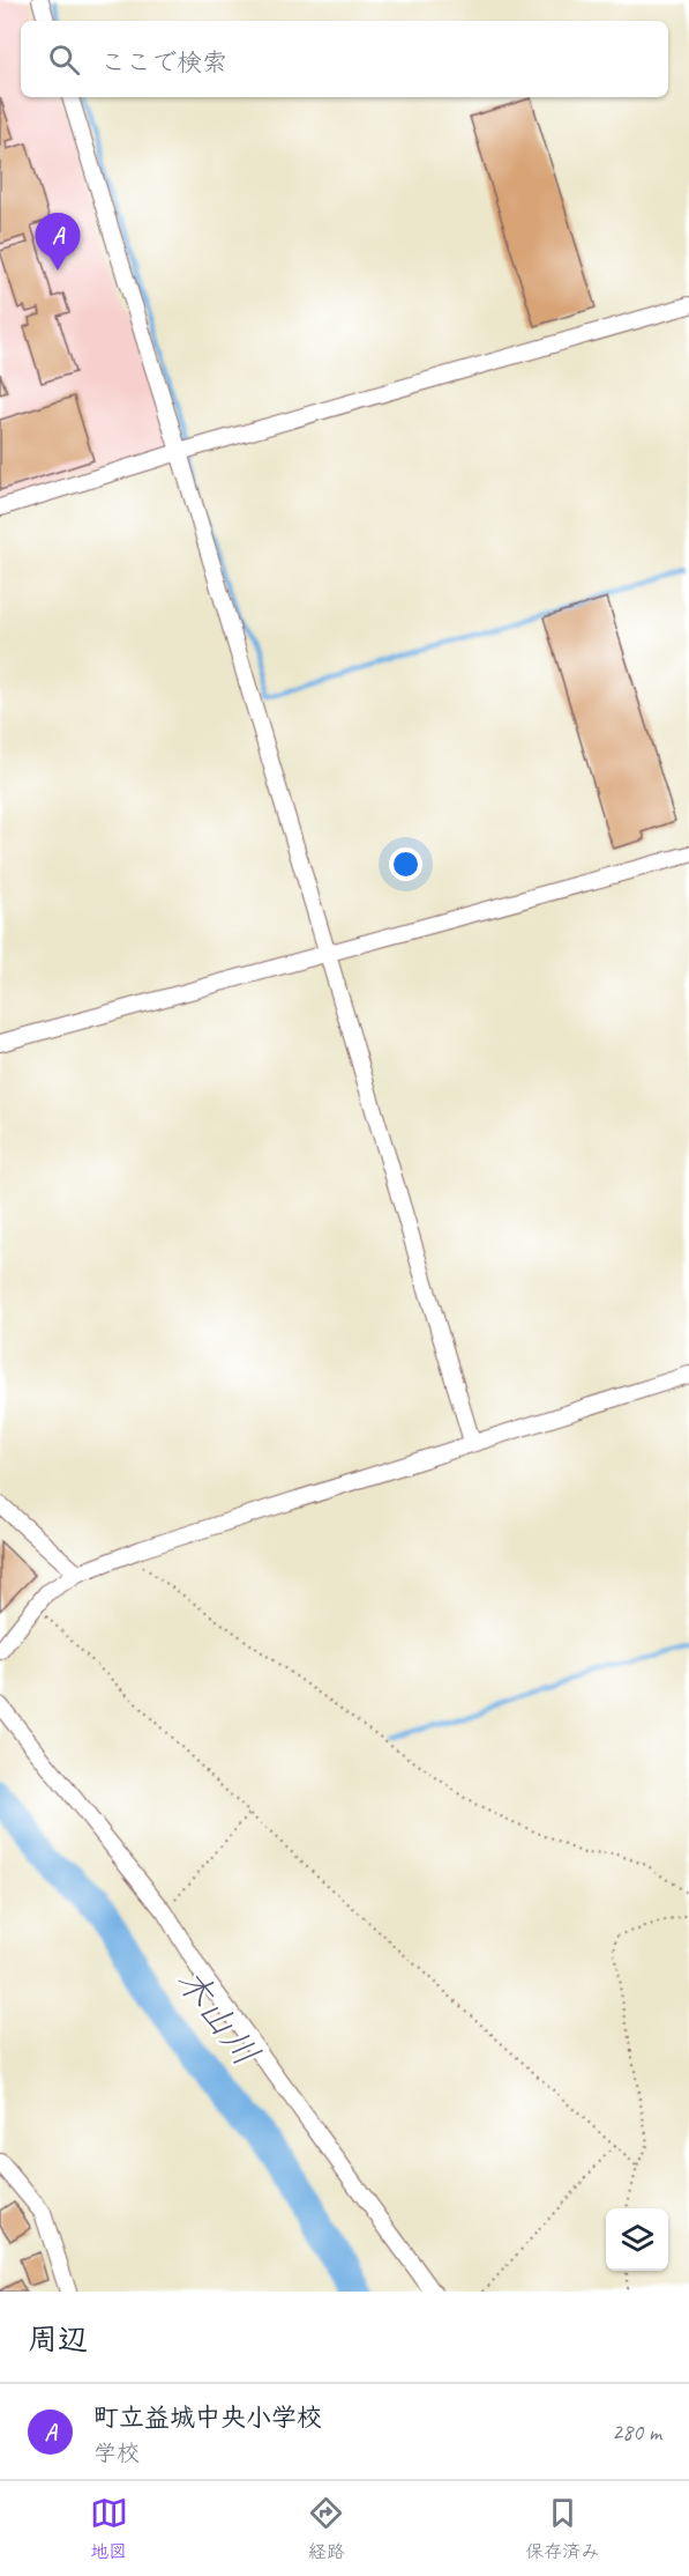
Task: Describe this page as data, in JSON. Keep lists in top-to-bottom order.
{
  "water": ["木山川"],
  "page": {
    "search": "ここで検索",
    "pins": "A",
    "heading": "周辺",
    "list": [
      {
        "mark": "A",
        "name": "町立益城中央小学校",
        "note": "学校",
        "value": "280 m"
      }
    ],
    "nav": ["地図", "経路", "保存済み"]
  }
}
